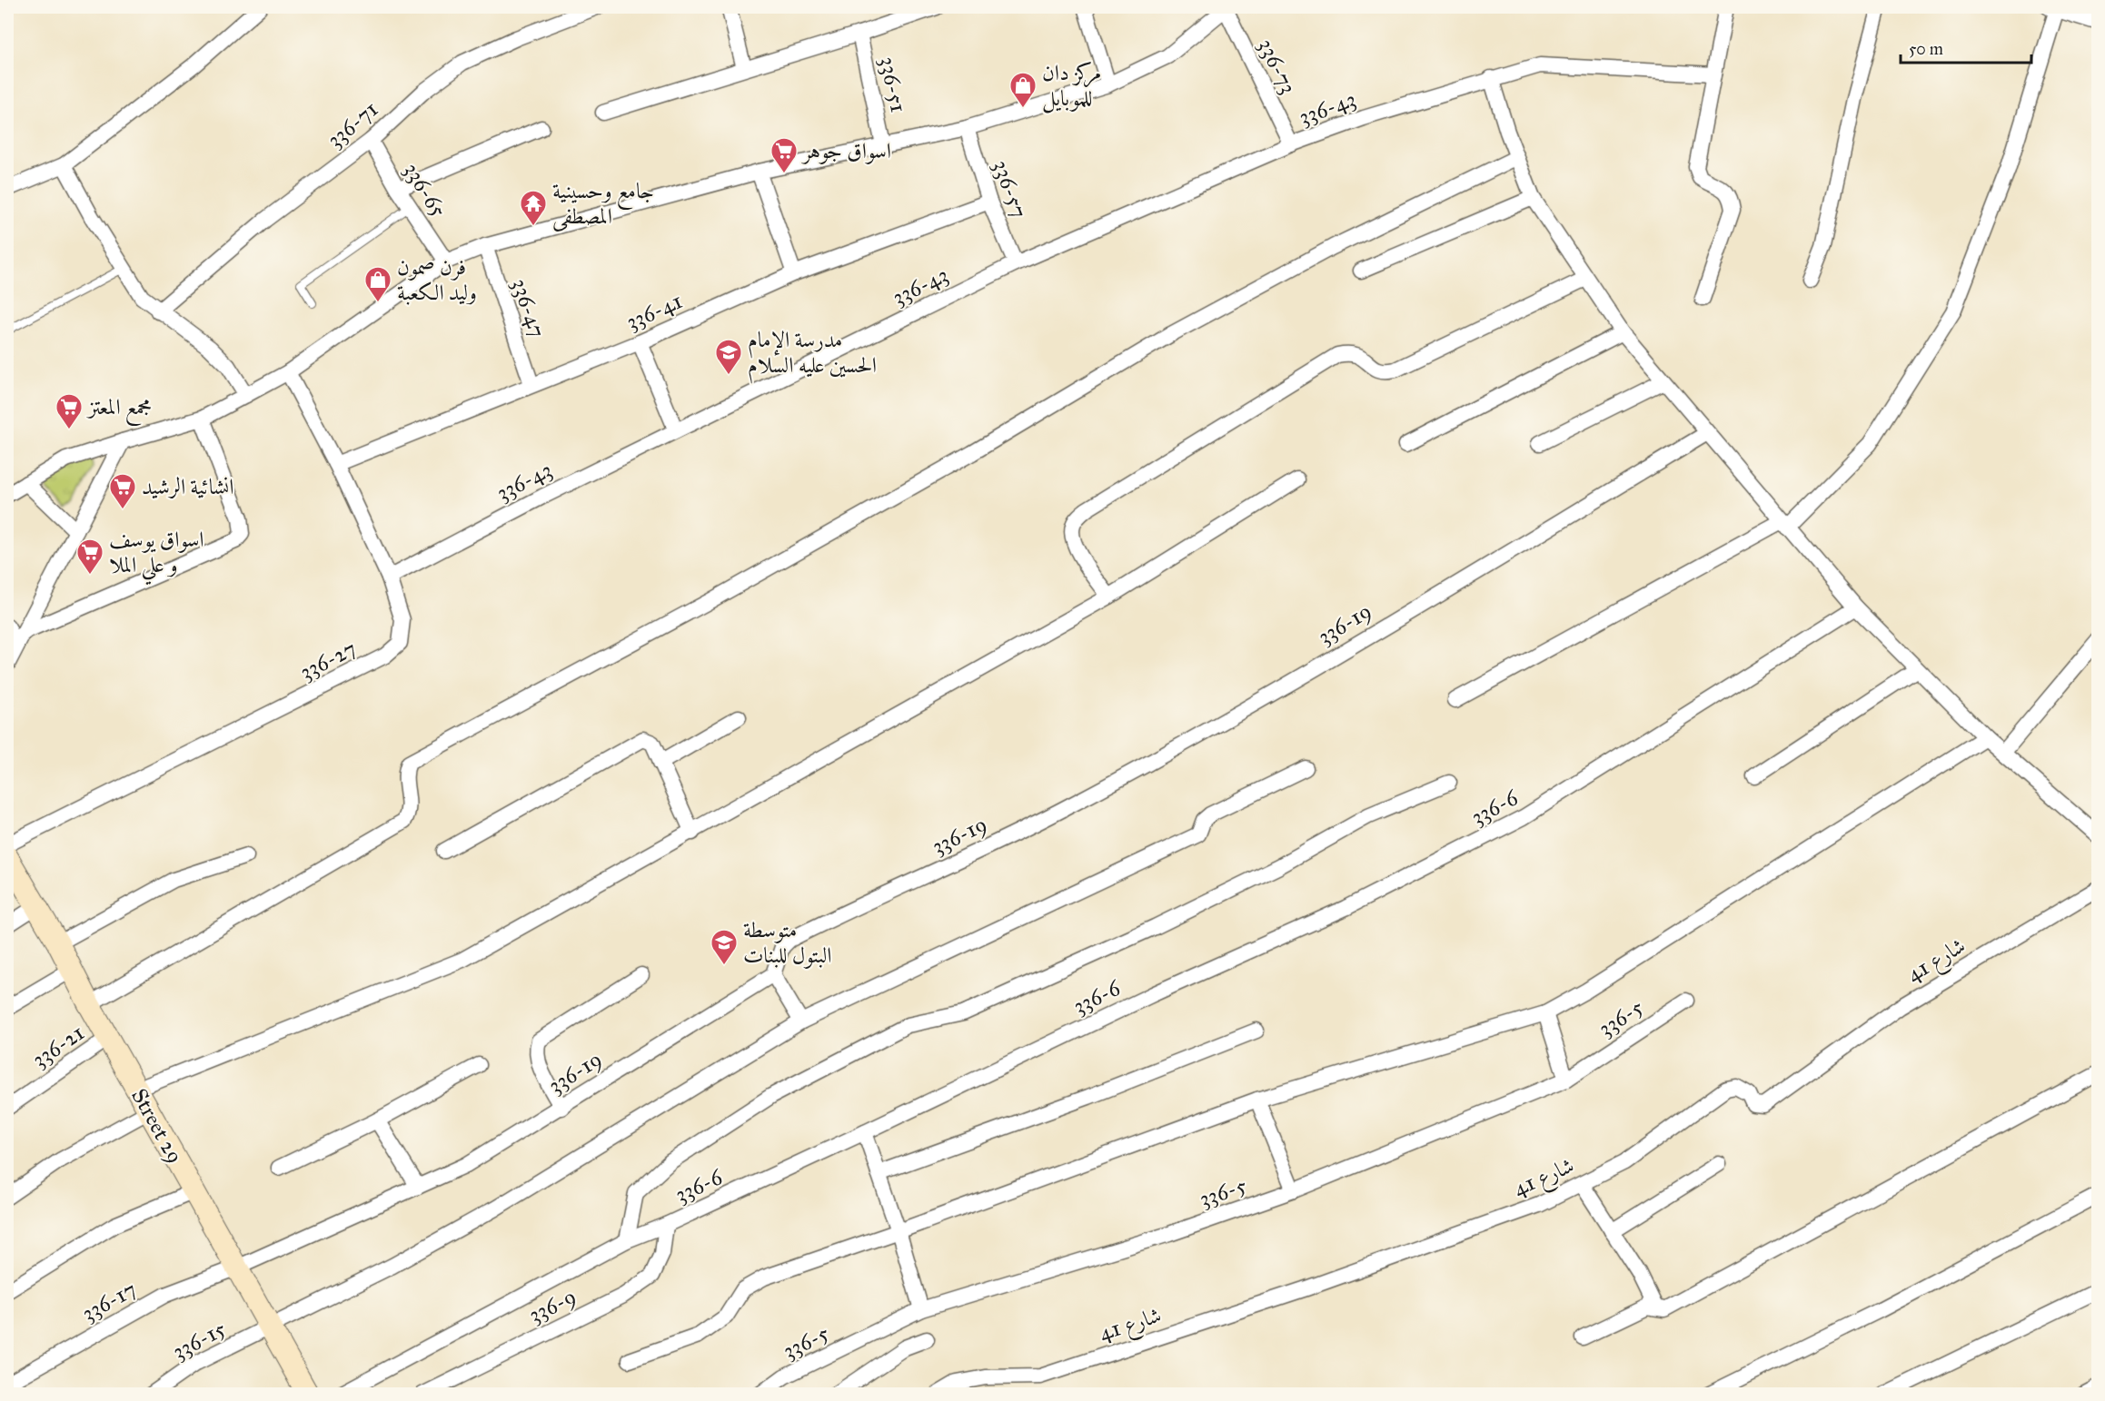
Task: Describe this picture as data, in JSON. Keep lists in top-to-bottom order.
{
  "streets": {
    "street": [
      "336-73",
      "336-51",
      "336-43",
      "336-71",
      "336-57",
      "336-65",
      "336-47",
      "336-41",
      "336-19",
      "336-27",
      "336-6",
      "شارع 41",
      "336-5",
      "336-21",
      "Street 29",
      "336-17",
      "336-9",
      "336-15"
    ]
  },
  "crossings": [
    ["336-73", "336-43"],
    ["336-43", "336-57"],
    ["336-43", "336-27"],
    ["336-71", "336-65"],
    ["336-57", "336-41"],
    ["336-47", "336-41"],
    ["336-41", "336-27"],
    ["336-19", "Street 29"],
    ["336-19", "336-17"],
    ["336-6", "336-9"],
    ["336-21", "Street 29"],
    ["Street 29", "336-17"],
    ["Street 29", "336-15"]
  ],
  "places": {
    "shop": ["مركز دان للموبايل", "فرن صمون وليد الكعبة"],
    "supermarket": [
      "اسواق جوهر",
      "مجمع المعتز",
      "انشائية الرشيد",
      "اسواق يوسف و علي الملا"
    ],
    "temple": ["جامع وحسينية المصطفى"],
    "school or university": ["مدرسة الإمام الحسين عليه السلام", "متوسطة البتول للبنات"]
  },
  "scale_bar": "50 m"
}
